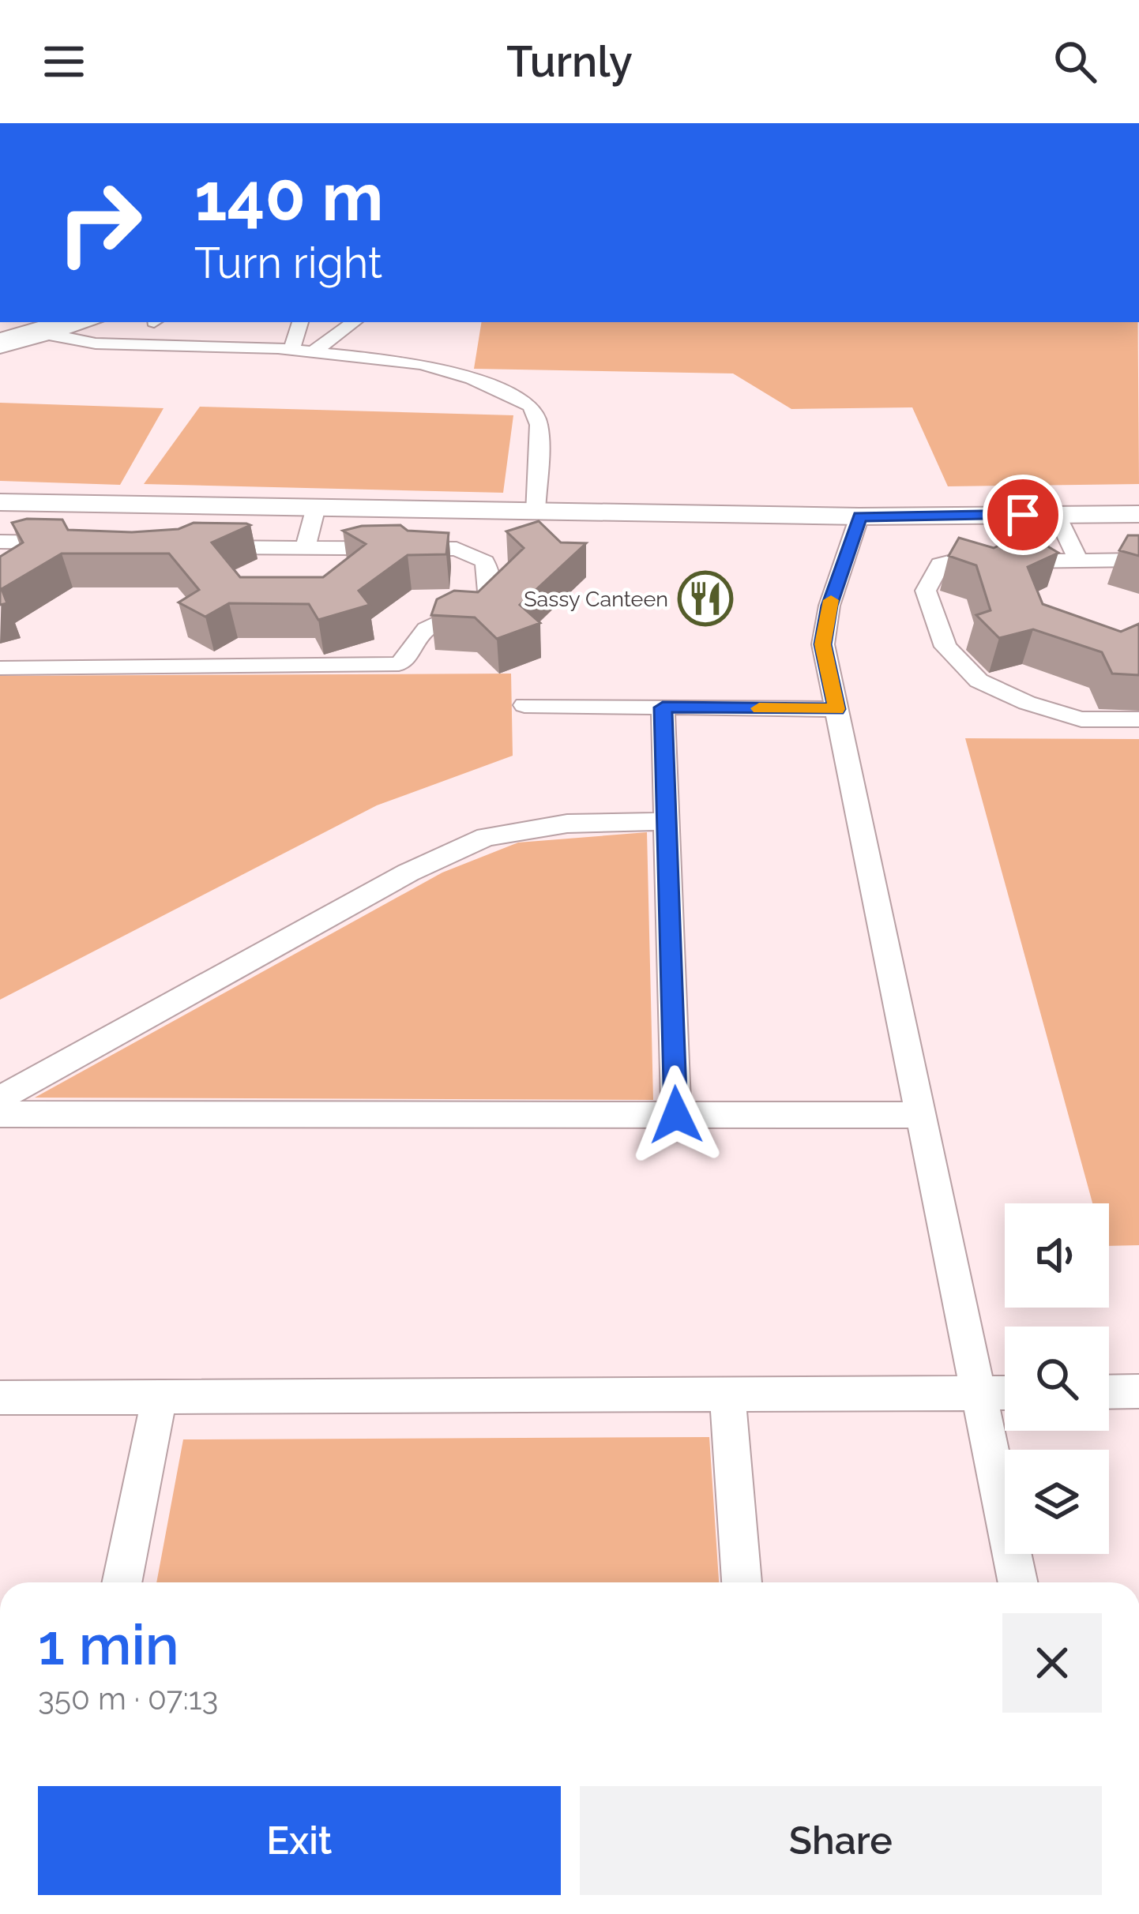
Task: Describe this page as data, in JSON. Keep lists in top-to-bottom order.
{
  "places": {
    "restaurant": ["Sassy Canteen"]
  },
  "page": {
    "header": "Turnly",
    "turn": ["140 m", "Turn right"],
    "heading": ["1 min", "350 m · 07:13"],
    "buttons": ["Exit", "Share"]
  }
}
